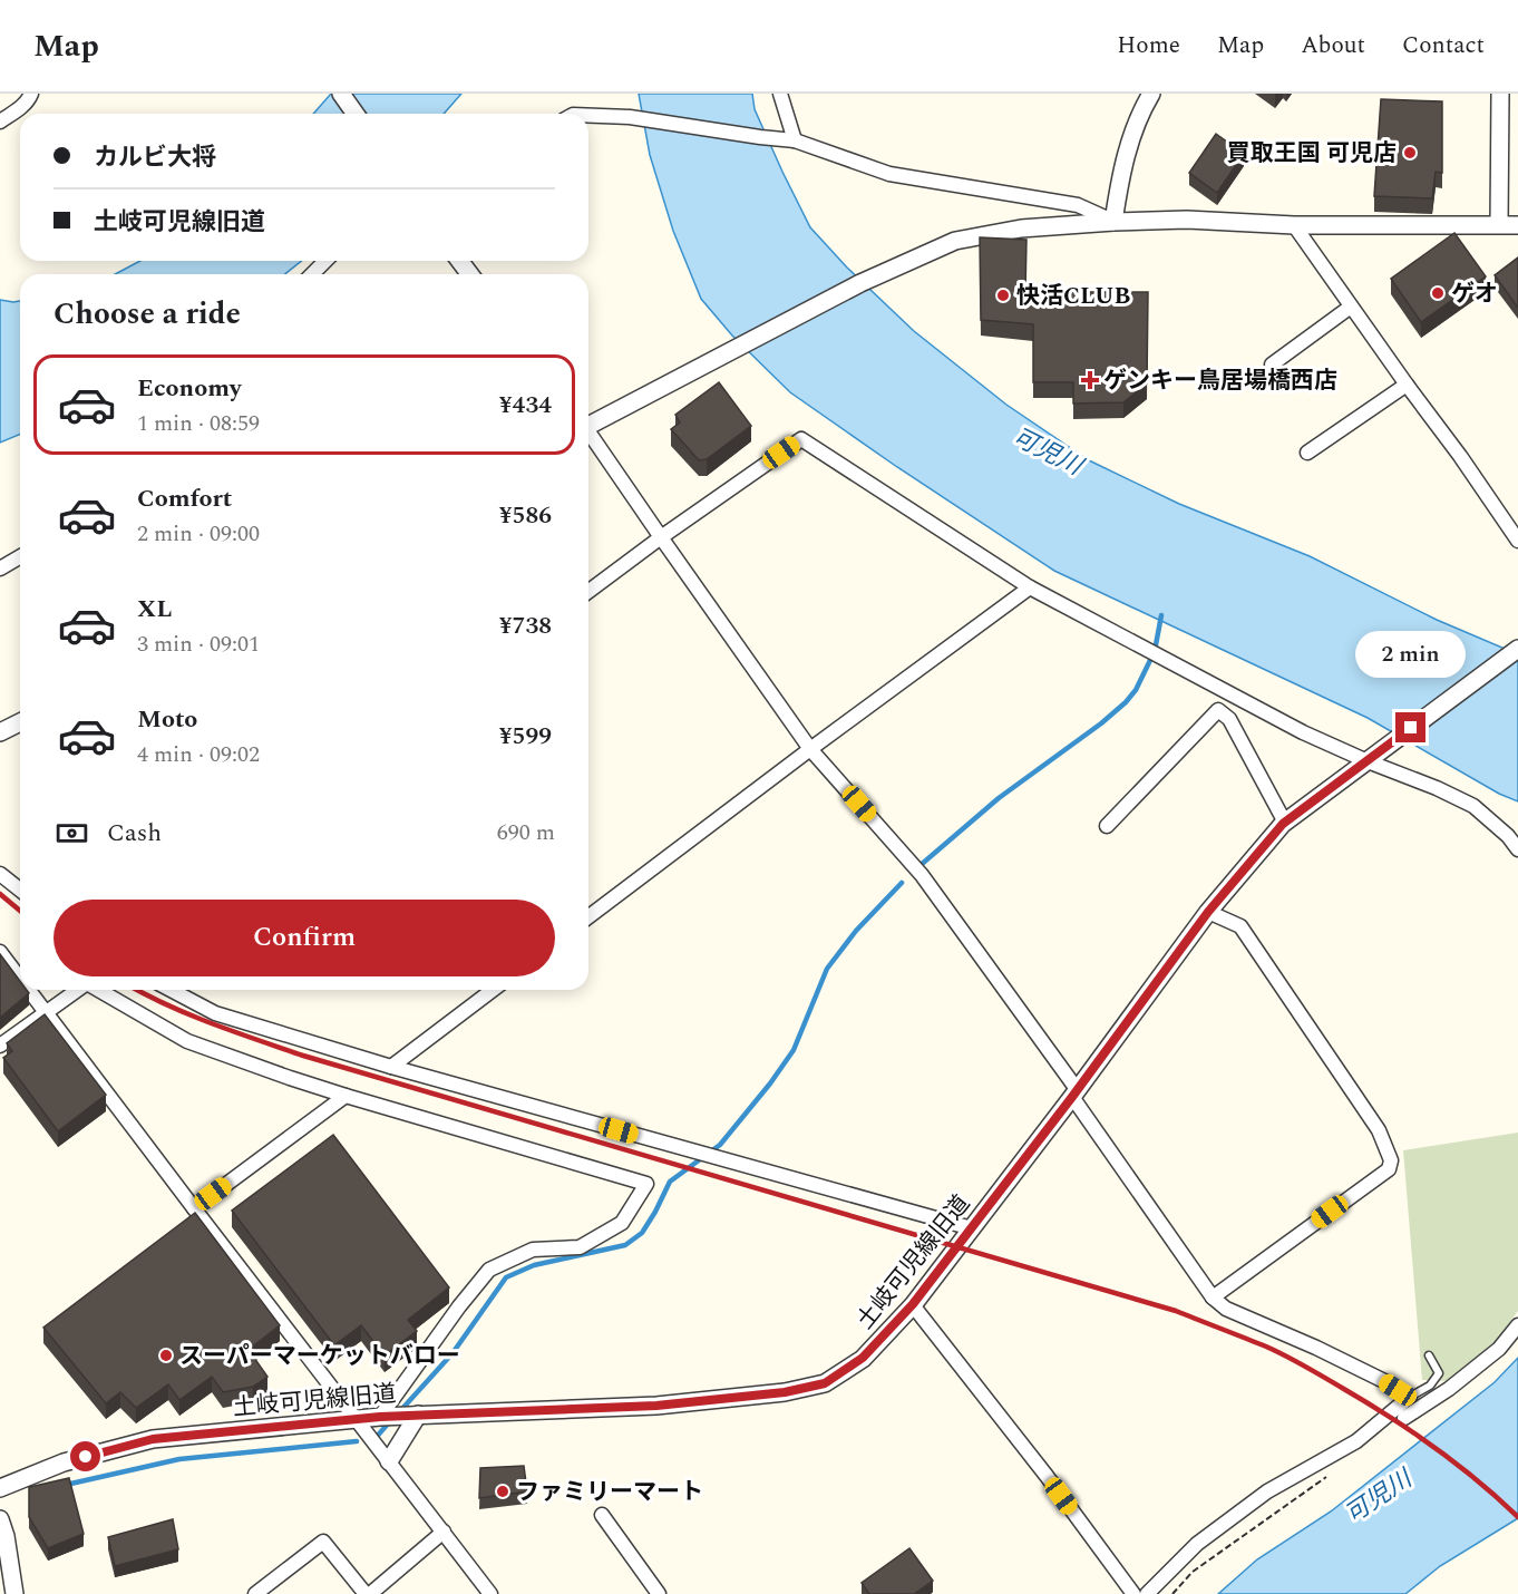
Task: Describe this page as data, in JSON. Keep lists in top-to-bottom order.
{
  "streets": {
    "street": ["土岐可児線旧道"]
  },
  "water": ["可児川"],
  "places": {
    "other": [
      "買取王国 可児店",
      "ゲオ",
      "快活CLUB",
      "スーパーマーケットバロー",
      "ファミリーマート"
    ],
    "health": ["ゲンキー鳥居場橋西店"]
  },
  "page": {
    "header": "Map",
    "nav": [
      "Home",
      "Map",
      "About",
      "Contact"
    ],
    "banner": ["カルビ大将", "土岐可児線旧道"],
    "heading": "Choose a ride",
    "list": [
      {
        "name": "Economy",
        "note": "1 min · 08:59",
        "value": "¥434"
      },
      {
        "name": "Comfort",
        "note": "2 min · 09:00",
        "value": "¥586"
      },
      {
        "name": "XL",
        "note": "3 min · 09:01",
        "value": "¥738"
      },
      {
        "name": "Moto",
        "note": "4 min · 09:02",
        "value": "¥599"
      }
    ],
    "bubble": "2 min",
    "pay": ["Cash", "690 m"],
    "buttons": "Confirm"
  }
}
